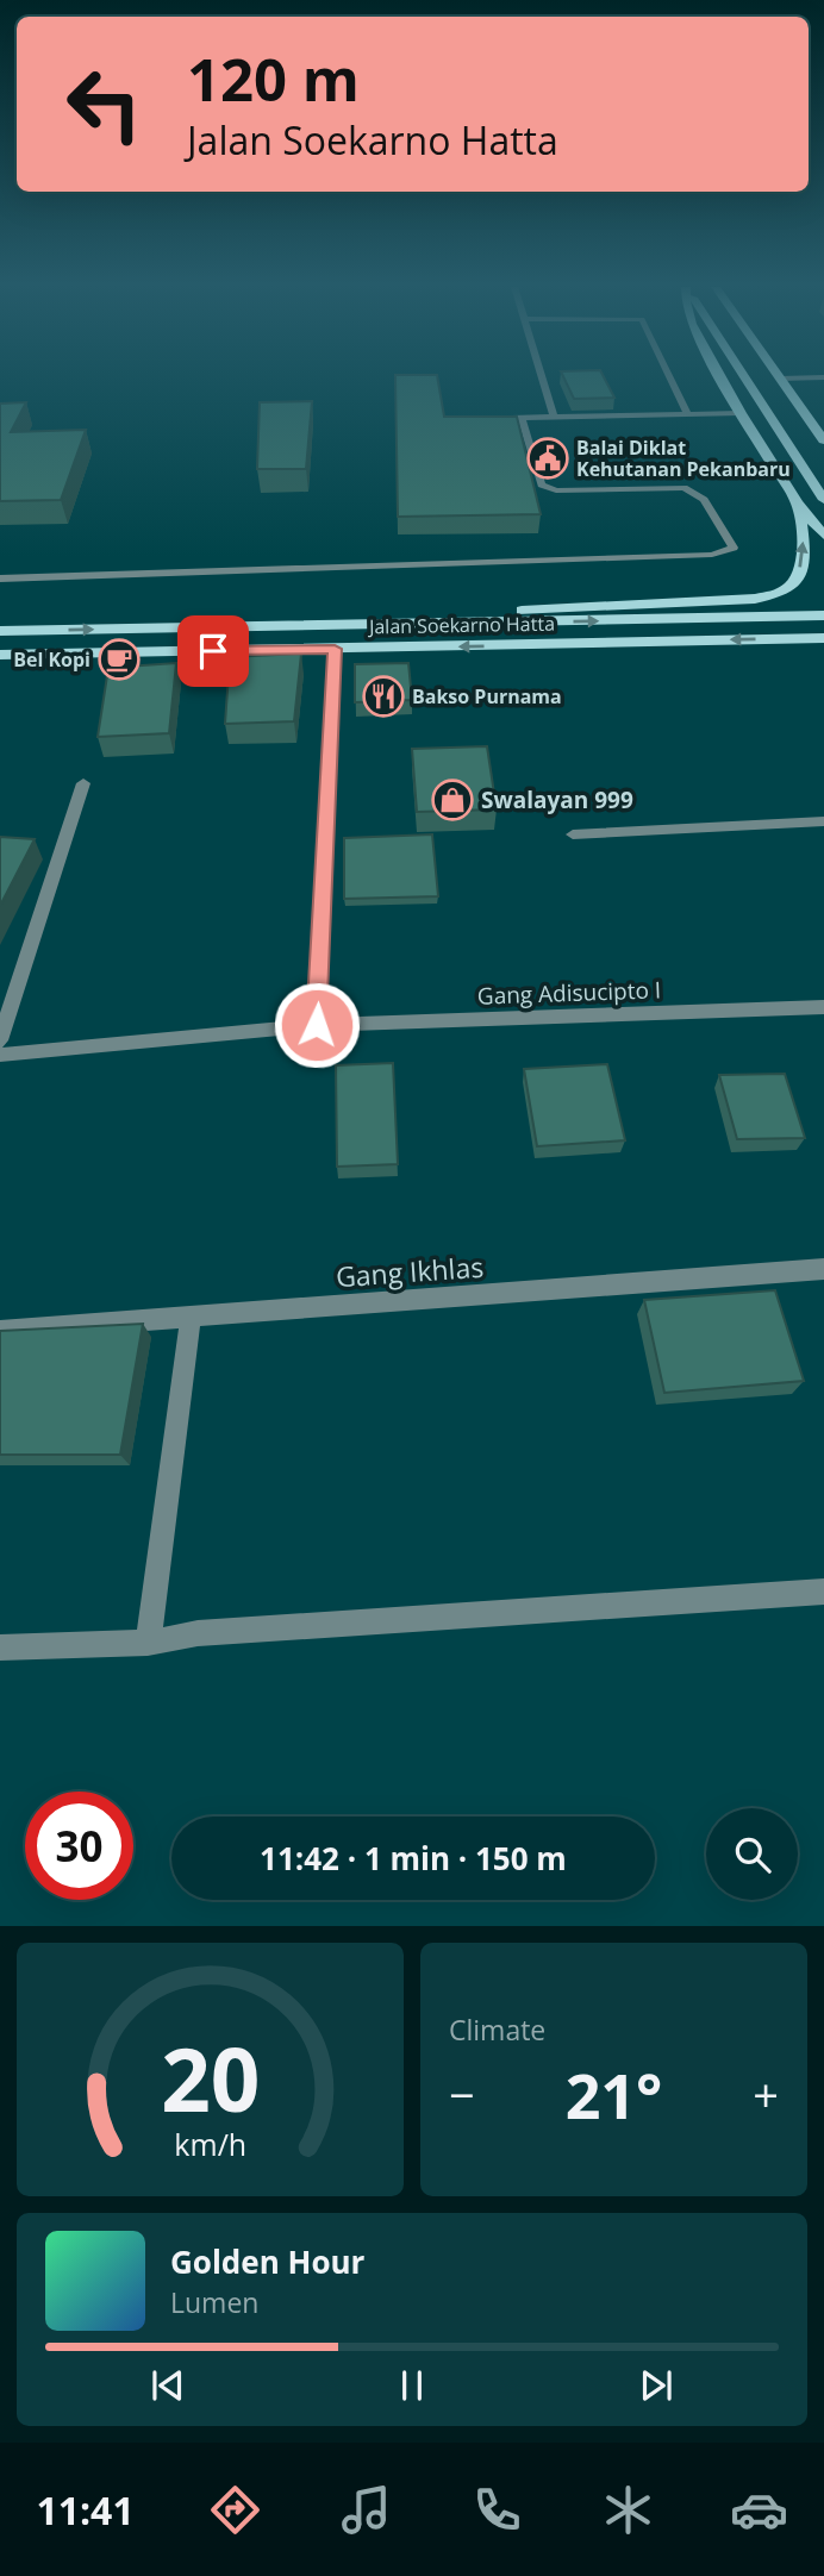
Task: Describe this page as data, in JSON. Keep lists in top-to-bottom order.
{
  "streets": {
    "main road": ["Jalan Soekarno Hatta"],
    "street": ["Gang Adisucipto I", "Gang Ikhlas"]
  },
  "places": {
    "public building": ["Balai Diklat Kehutanan Pekanbaru"],
    "cafe": ["Bel Kopi"],
    "restaurant": ["Bakso Purnama"],
    "shop": ["Swalayan 999"]
  },
  "page": {
    "turn": ["120 m", "Jalan Soekarno Hatta"],
    "limit": "30",
    "trip": "11:42 · 1 min · 150 m",
    "tile": "Climate",
    "heat": ["−", "21°", "+"],
    "song": ["Golden Hour", "Lumen"],
    "tabs": "11:41",
    "gauge": ["20", "km/h"]
  }
}
